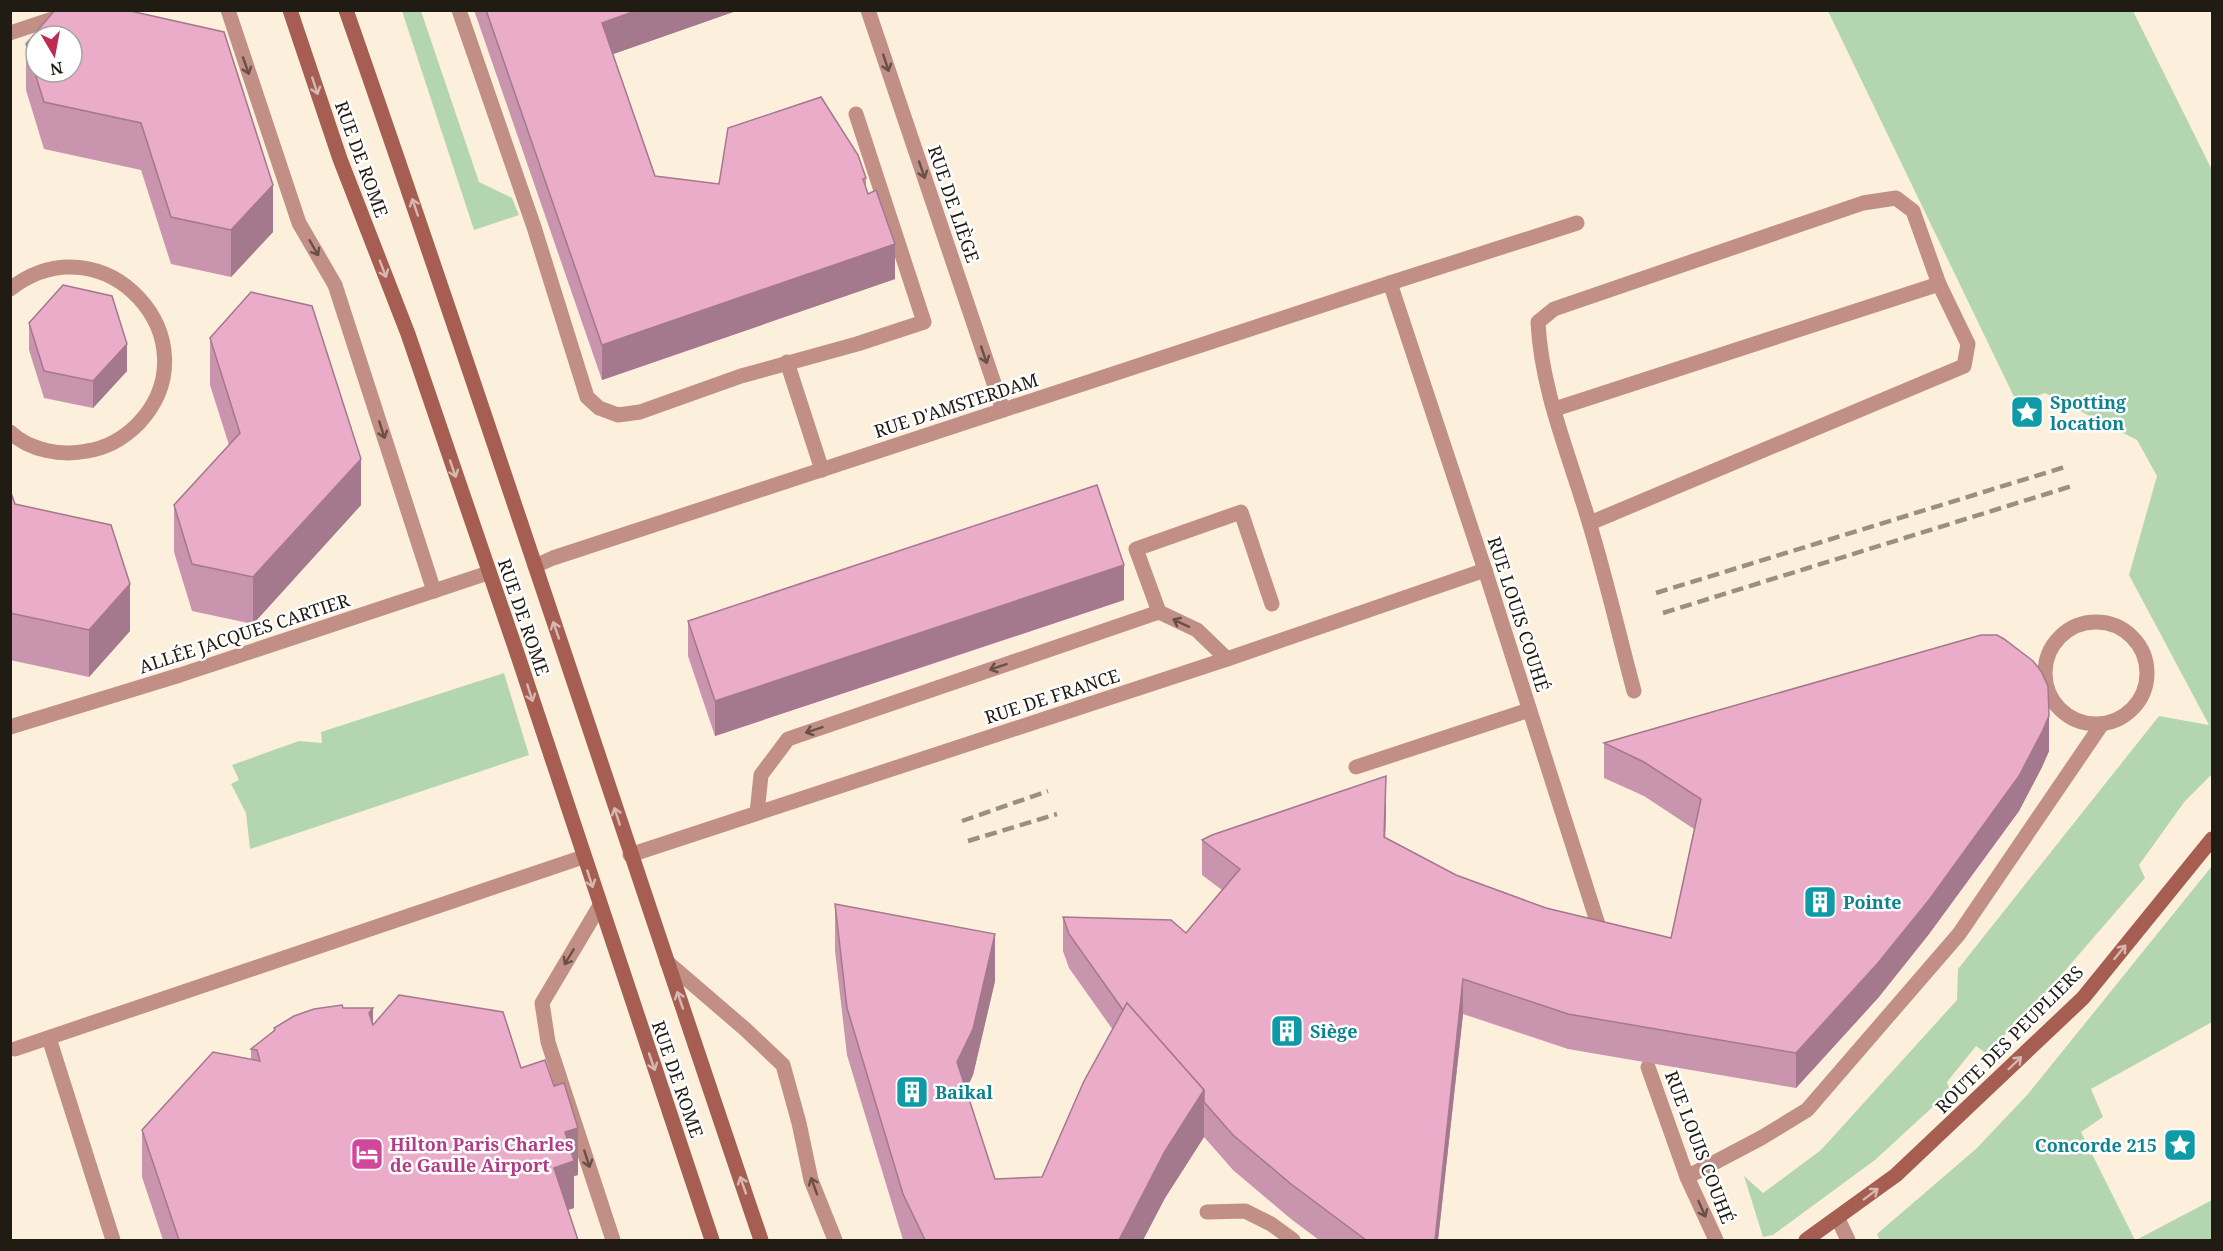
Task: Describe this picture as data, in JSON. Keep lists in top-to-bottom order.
{
  "streets": {
    "main road": ["RUE DE ROME", "ROUTE DES PEUPLIERS"],
    "street": [
      "RUE DE LIÈGE",
      "RUE D'AMSTERDAM",
      "RUE LOUIS COUHÉ",
      "ALLÉE JACQUES CARTIER",
      "RUE DE FRANCE"
    ]
  },
  "crossings": [
    ["RUE DE ROME", "RUE D'AMSTERDAM"],
    ["RUE DE ROME", "ALLÉE JACQUES CARTIER"],
    ["RUE DE ROME", "RUE DE FRANCE"],
    ["RUE DE LIÈGE", "RUE D'AMSTERDAM"],
    ["RUE D'AMSTERDAM", "RUE LOUIS COUHÉ"],
    ["RUE LOUIS COUHÉ", "RUE DE FRANCE"]
  ],
  "one_way": ["RUE DE LIÈGE", "ROUTE DES PEUPLIERS"],
  "places": {
    "place": ["Spotting location", "Concorde 215"],
    "building": ["Pointe", "Siège", "Baikal"],
    "hotel": ["Hilton Paris Charles de Gaulle Airport"]
  },
  "north": "bottom"
}
